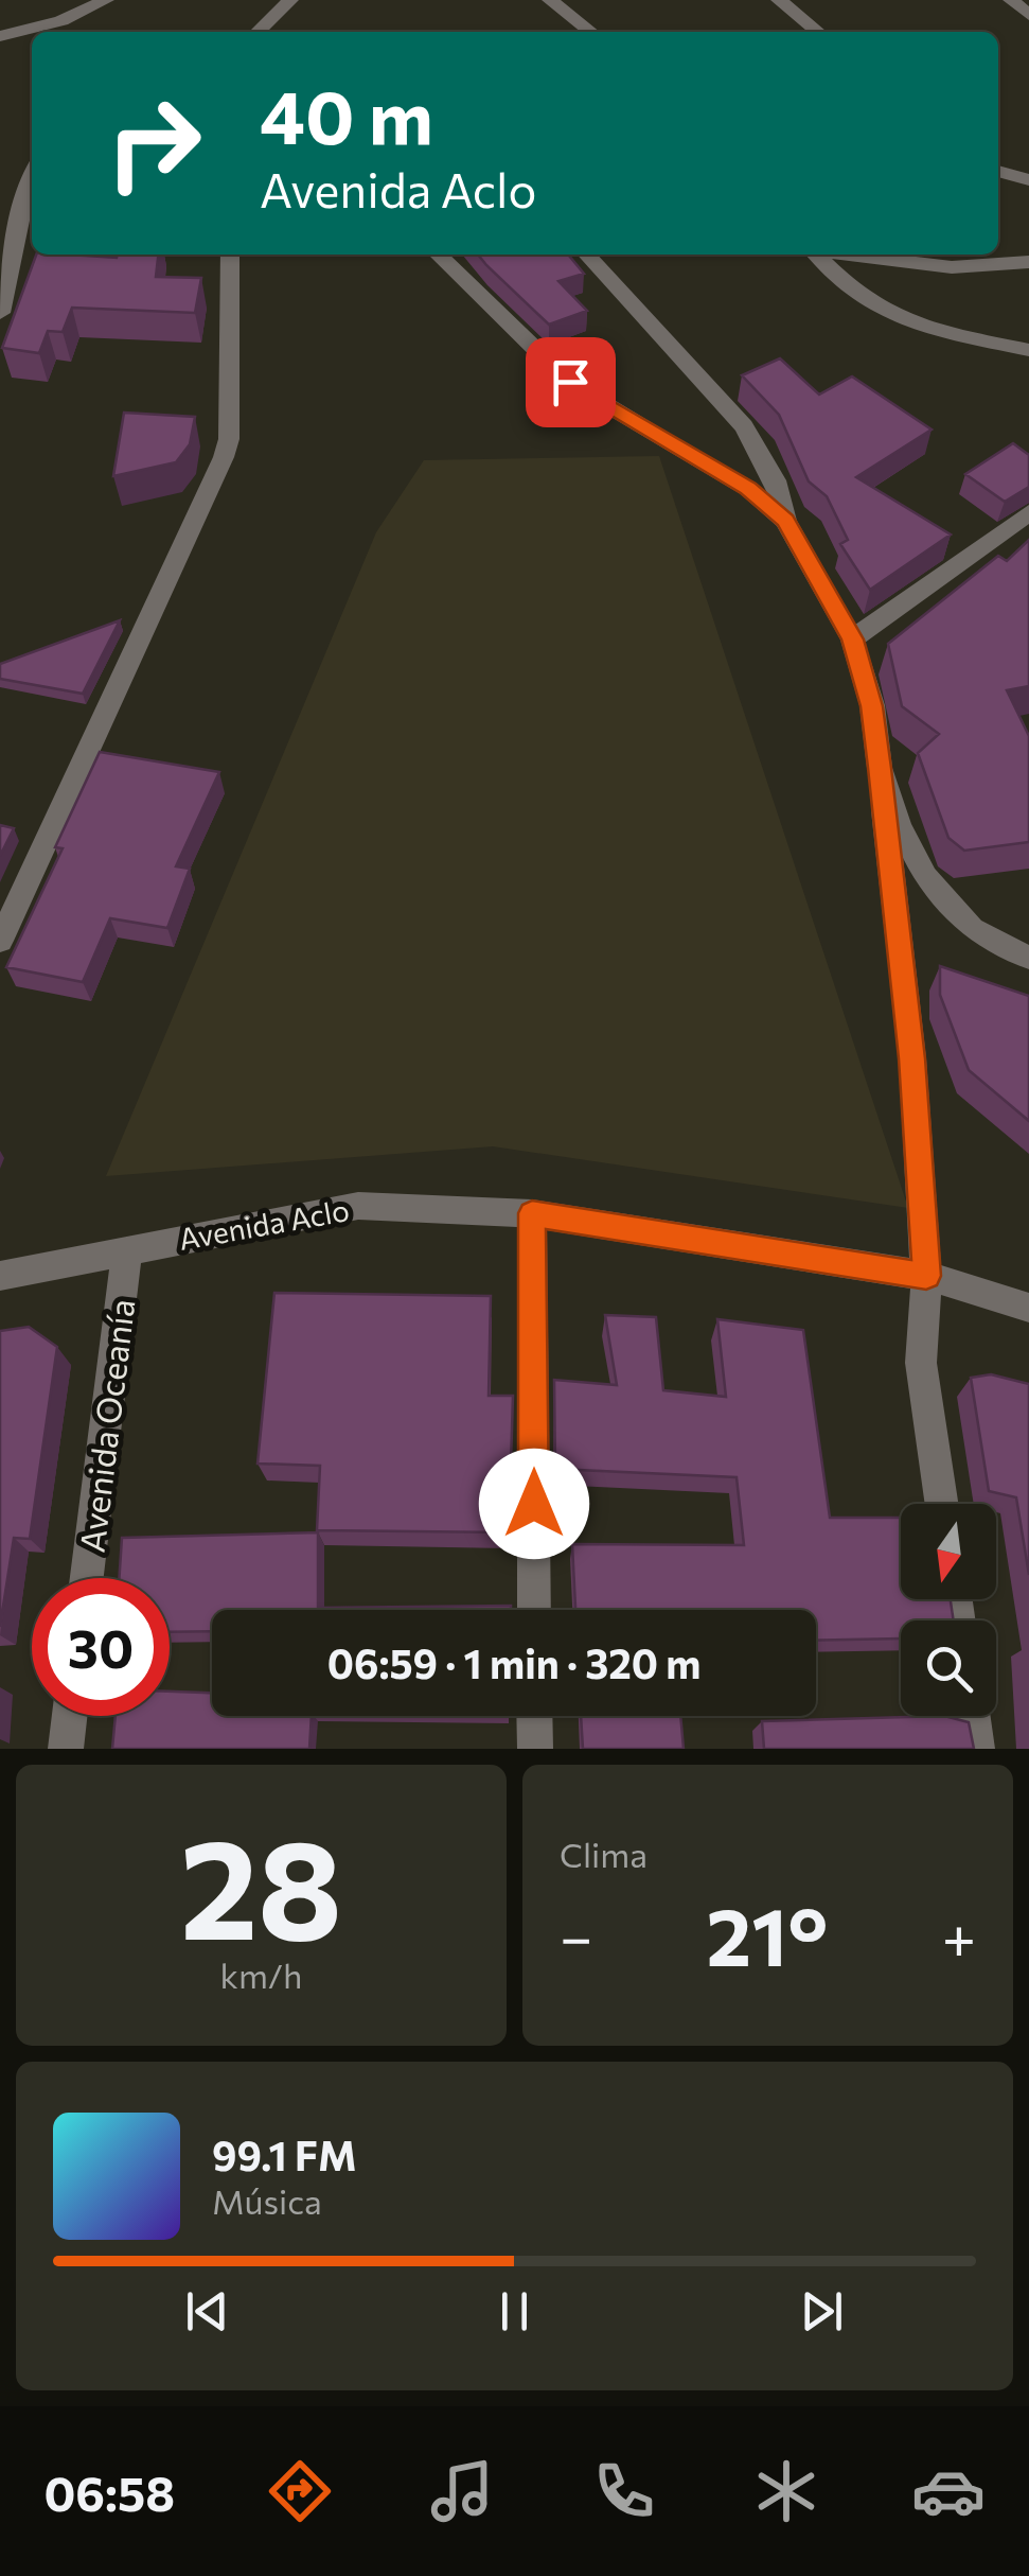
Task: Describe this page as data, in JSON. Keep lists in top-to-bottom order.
{
  "streets": {
    "street": ["Avenida Aclo", "Avenida Oceanía"]
  },
  "crossings": [
    ["Avenida Aclo", "Avenida Oceanía"]
  ],
  "north": "bottom",
  "page": {
    "turn": ["40 m", "Avenida Aclo"],
    "limit": "30",
    "trip": "06:59 · 1 min · 320 m",
    "tile": [
      ["28", "km/h"],
      "Clima"
    ],
    "heat": ["−", "21°", "+"],
    "song": ["99.1 FM", "Música"],
    "tabs": "06:58"
  }
}
